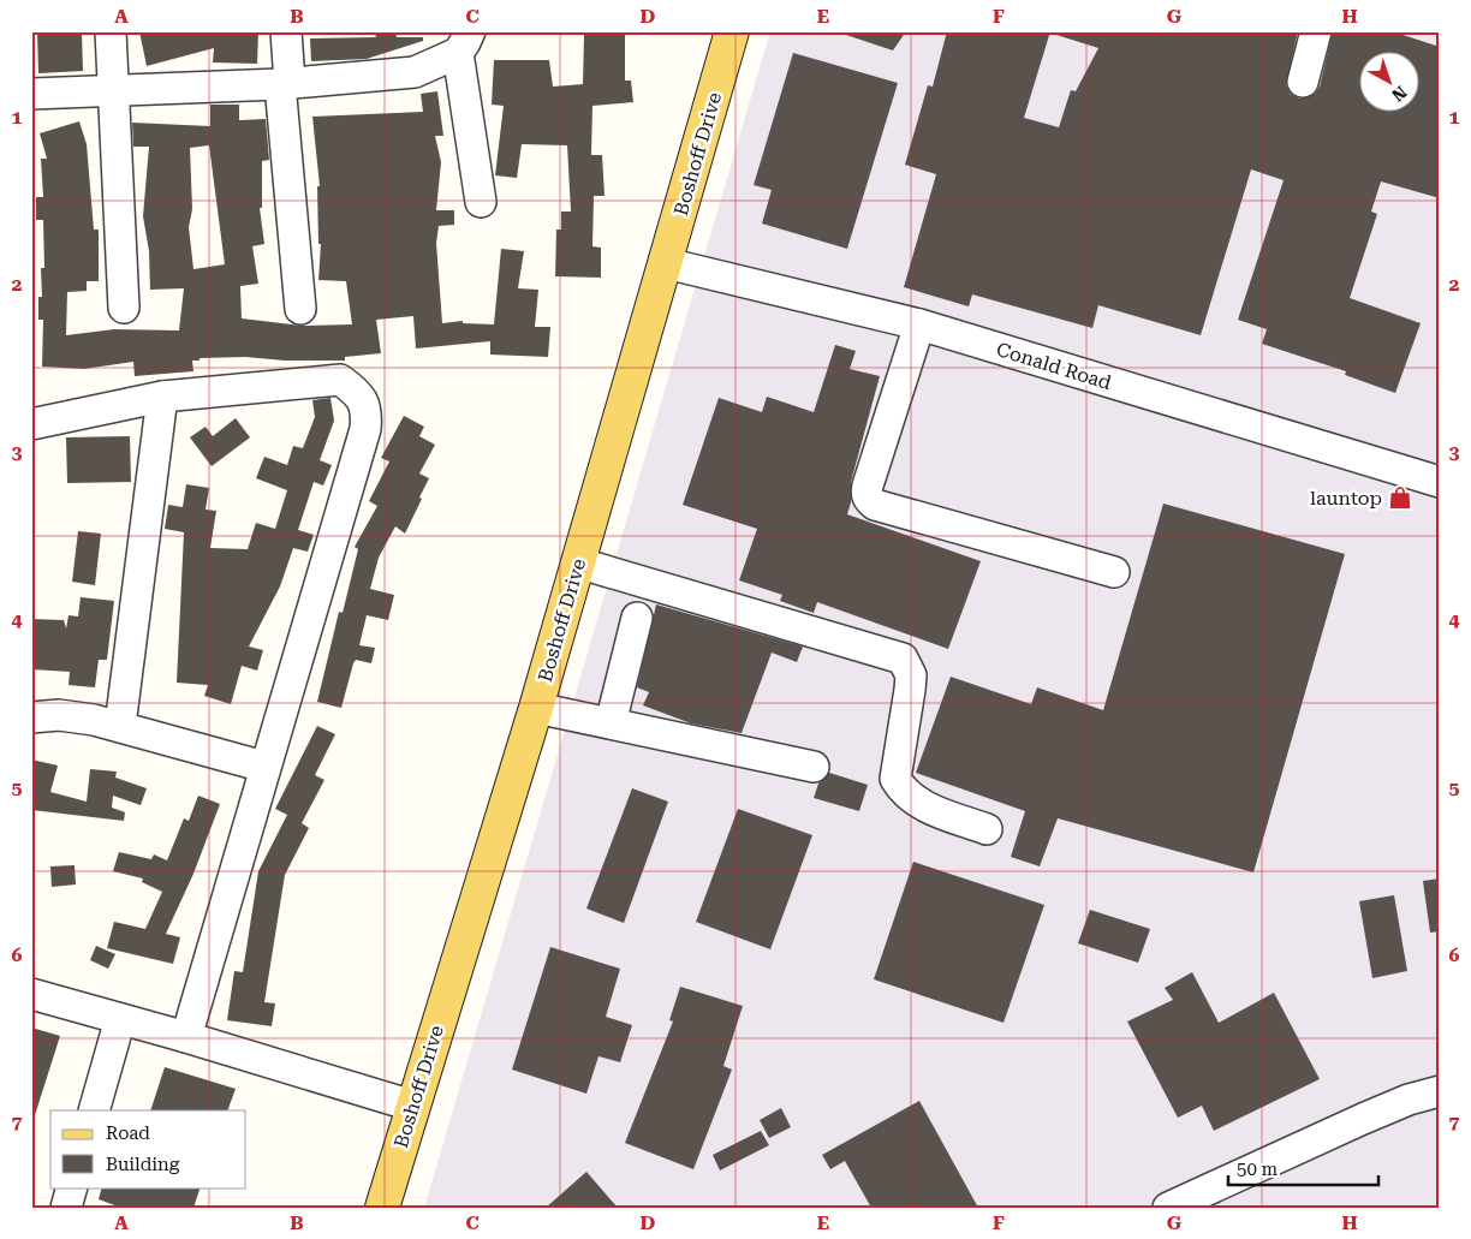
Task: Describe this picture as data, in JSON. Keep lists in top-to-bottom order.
{
  "streets": {
    "main road": ["Boshoff Drive"],
    "street": ["Conald Road"]
  },
  "crossings": [
    ["Boshoff Drive", "Conald Road"]
  ],
  "places": {
    "shop": ["launtop"]
  },
  "legend": ["Road", "Building"],
  "scale_bar": "50 m",
  "north": "bottom right",
  "grid": {
    "columns": [
      "A",
      "B",
      "C",
      "D",
      "E",
      "F",
      "G",
      "H"
    ],
    "rows": [
      "1",
      "2",
      "3",
      "4",
      "5",
      "6",
      "7"
    ]
  }
}
